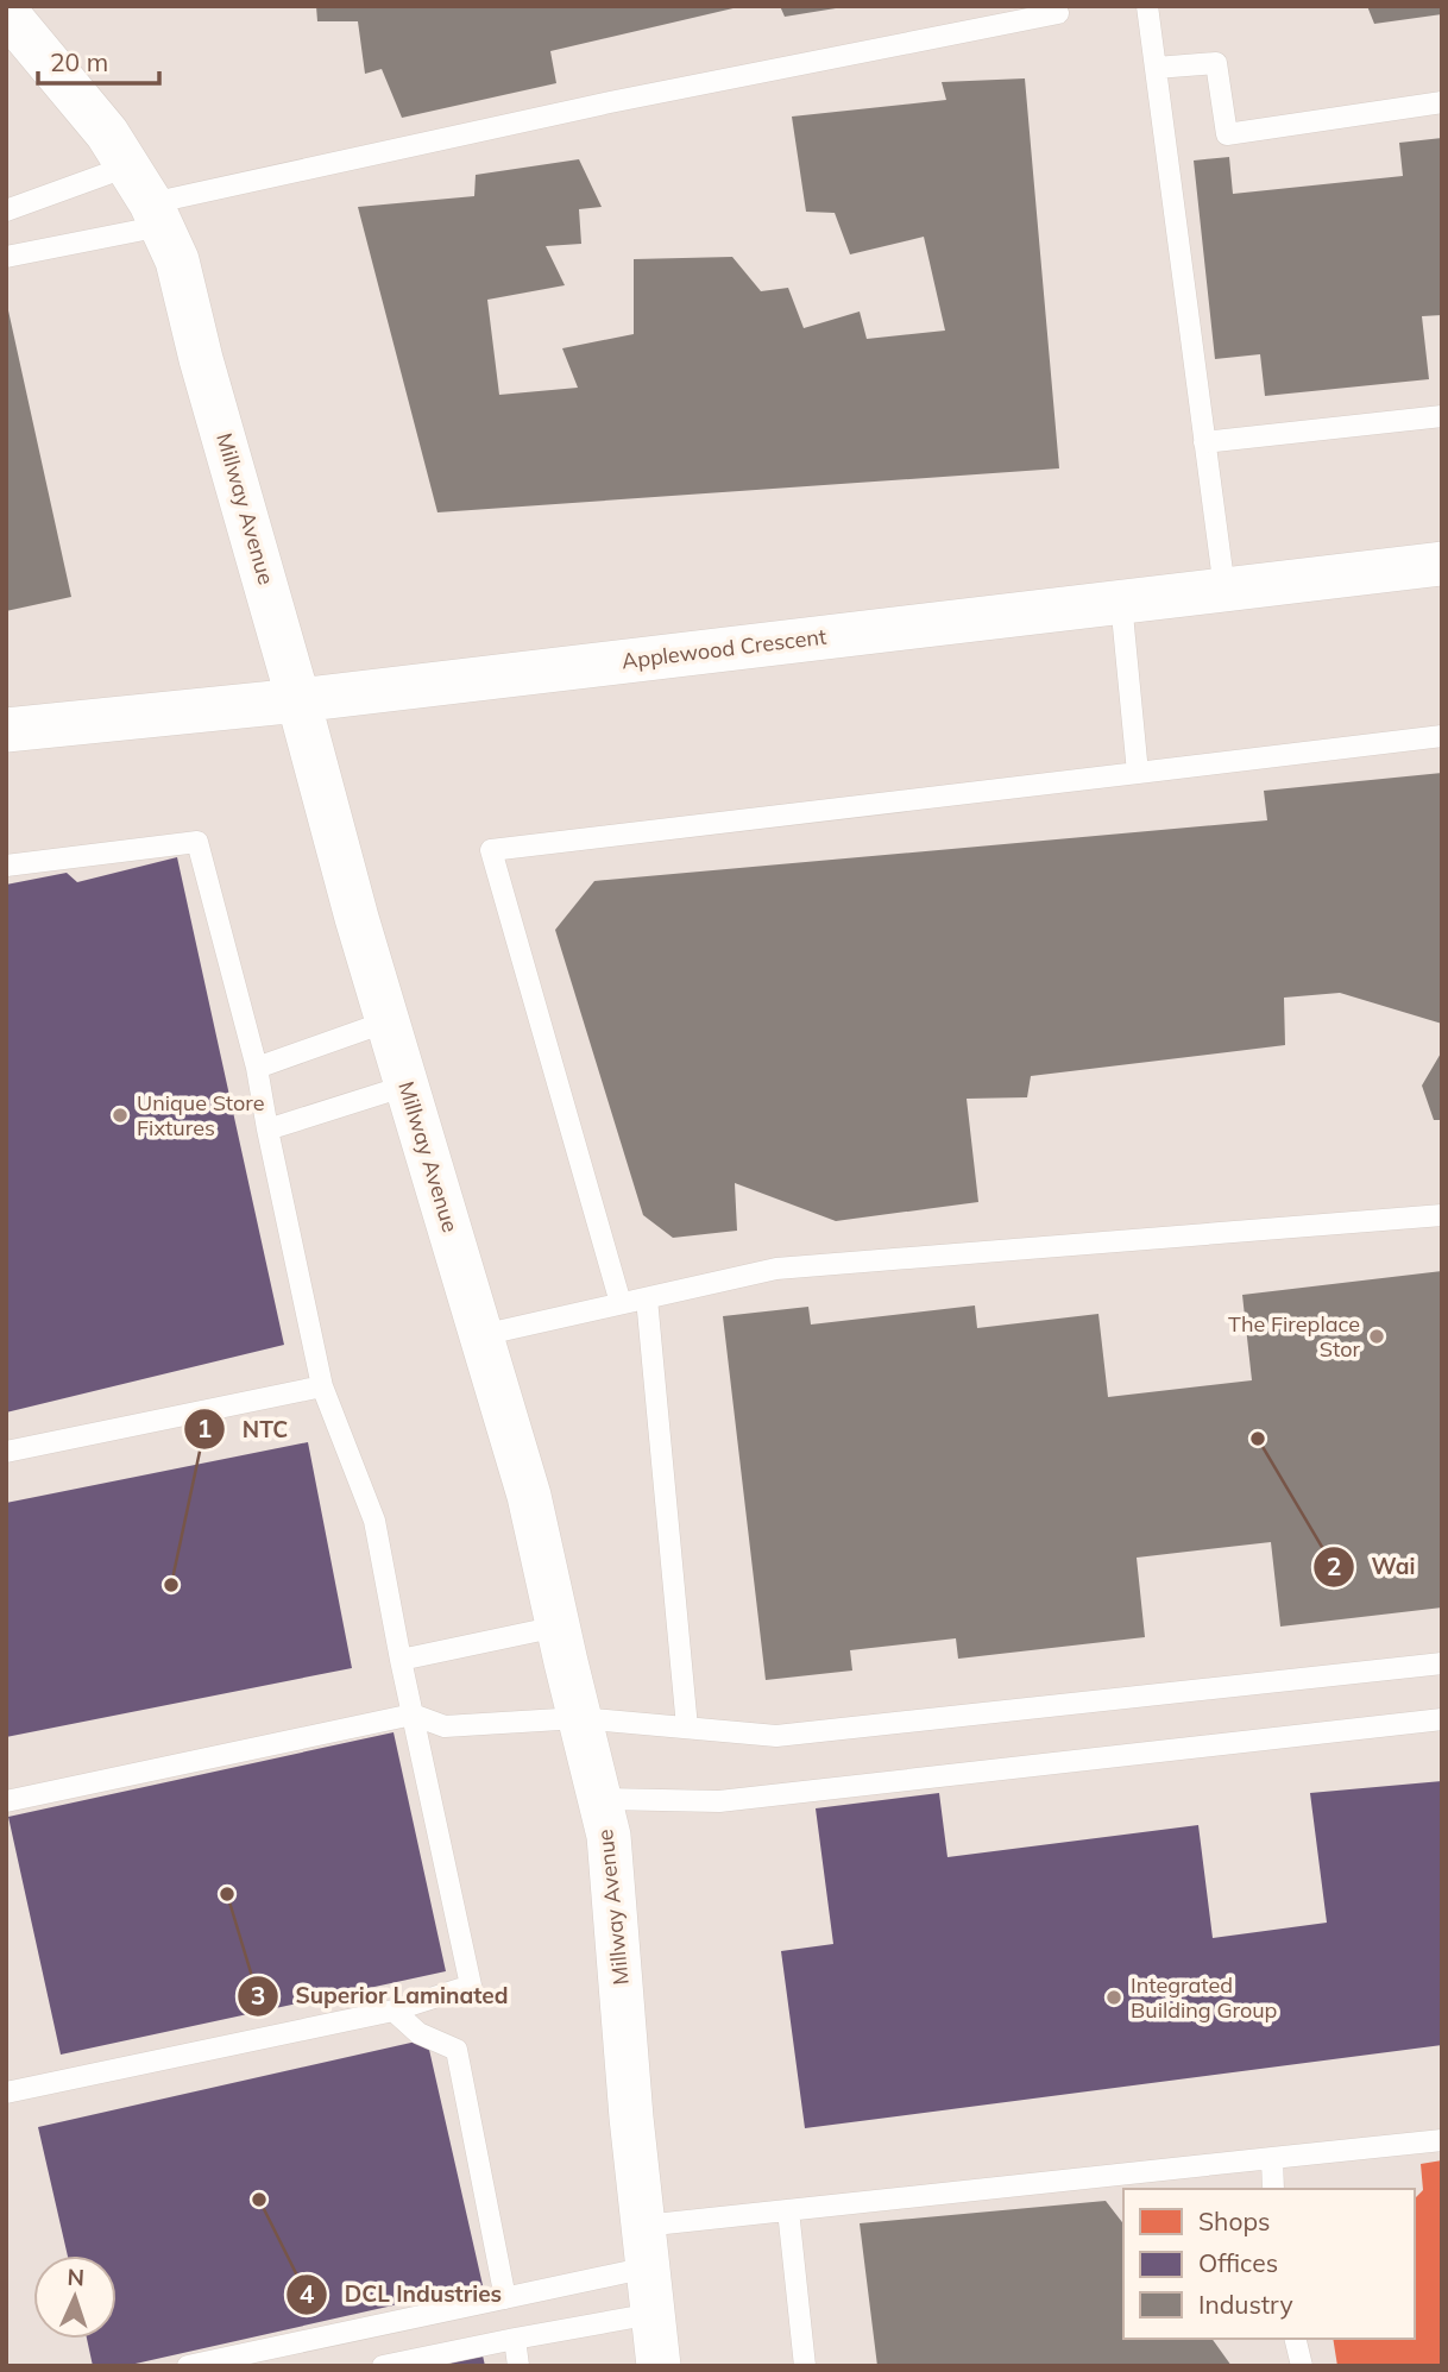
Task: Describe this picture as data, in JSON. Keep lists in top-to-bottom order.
{
  "streets": {
    "street": ["Millway Avenue", "Applewood Crescent"]
  },
  "crossings": [
    ["Millway Avenue", "Applewood Crescent"]
  ],
  "places": [
    "Unique Store Fixtures",
    "The Fireplace Stor",
    "Wai",
    "NTC",
    "Superior Laminated",
    "Integrated Building Group",
    "DCL Industries"
  ],
  "legend": ["Shops", "Offices", "Industry"],
  "scale_bar": "20 m",
  "north": "top"
}
